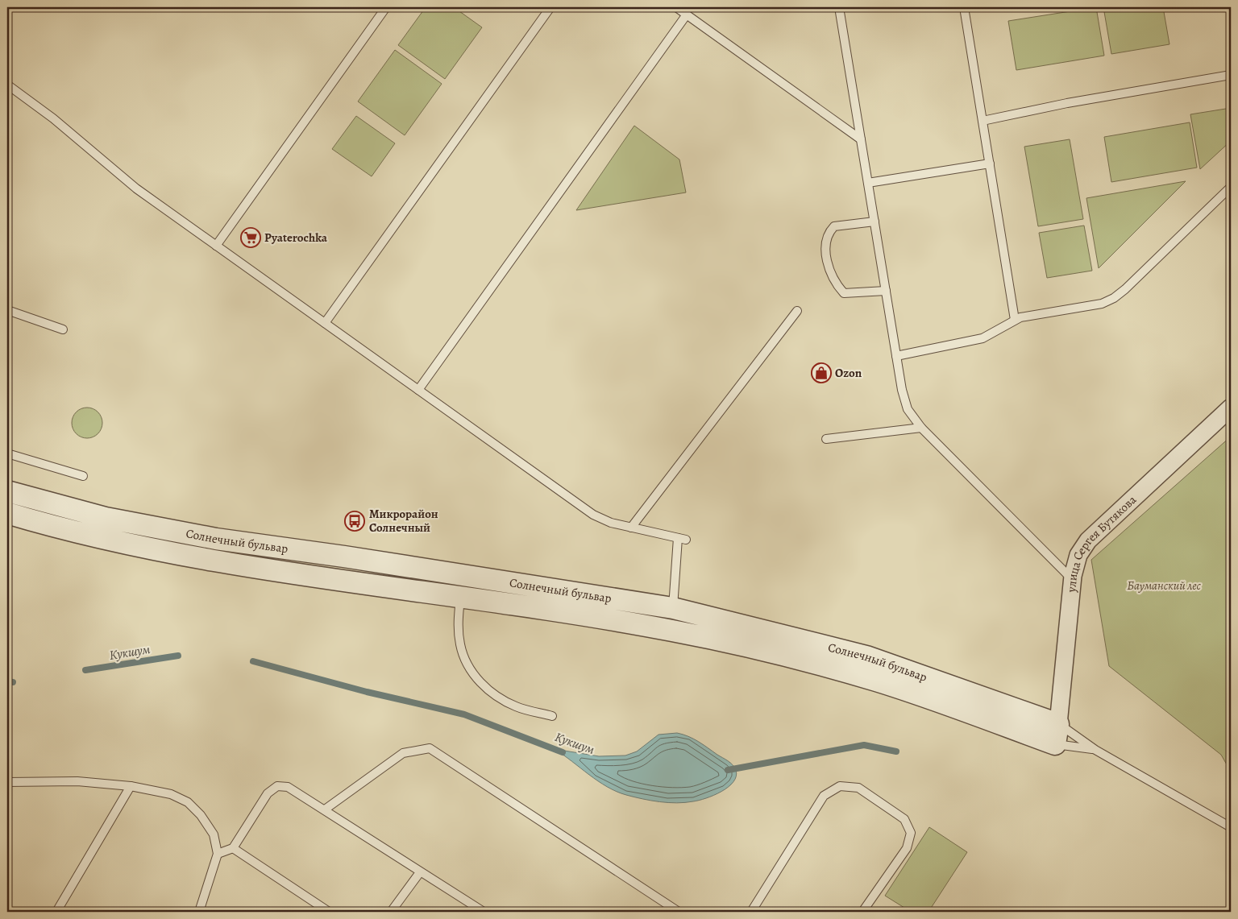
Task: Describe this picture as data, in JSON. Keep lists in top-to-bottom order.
{
  "streets": {
    "street": ["Солнечный бульвар", "улица Сергея Бутякова"]
  },
  "crossings": [
    ["Солнечный бульвар", "улица Сергея Бутякова"]
  ],
  "water": ["Кукшум"],
  "parks": ["Бауманский лес"],
  "places": {
    "supermarket": ["Pyaterochka"],
    "shop": ["Ozon"],
    "bus stop": ["Микрорайон Солнечный"]
  }
}
